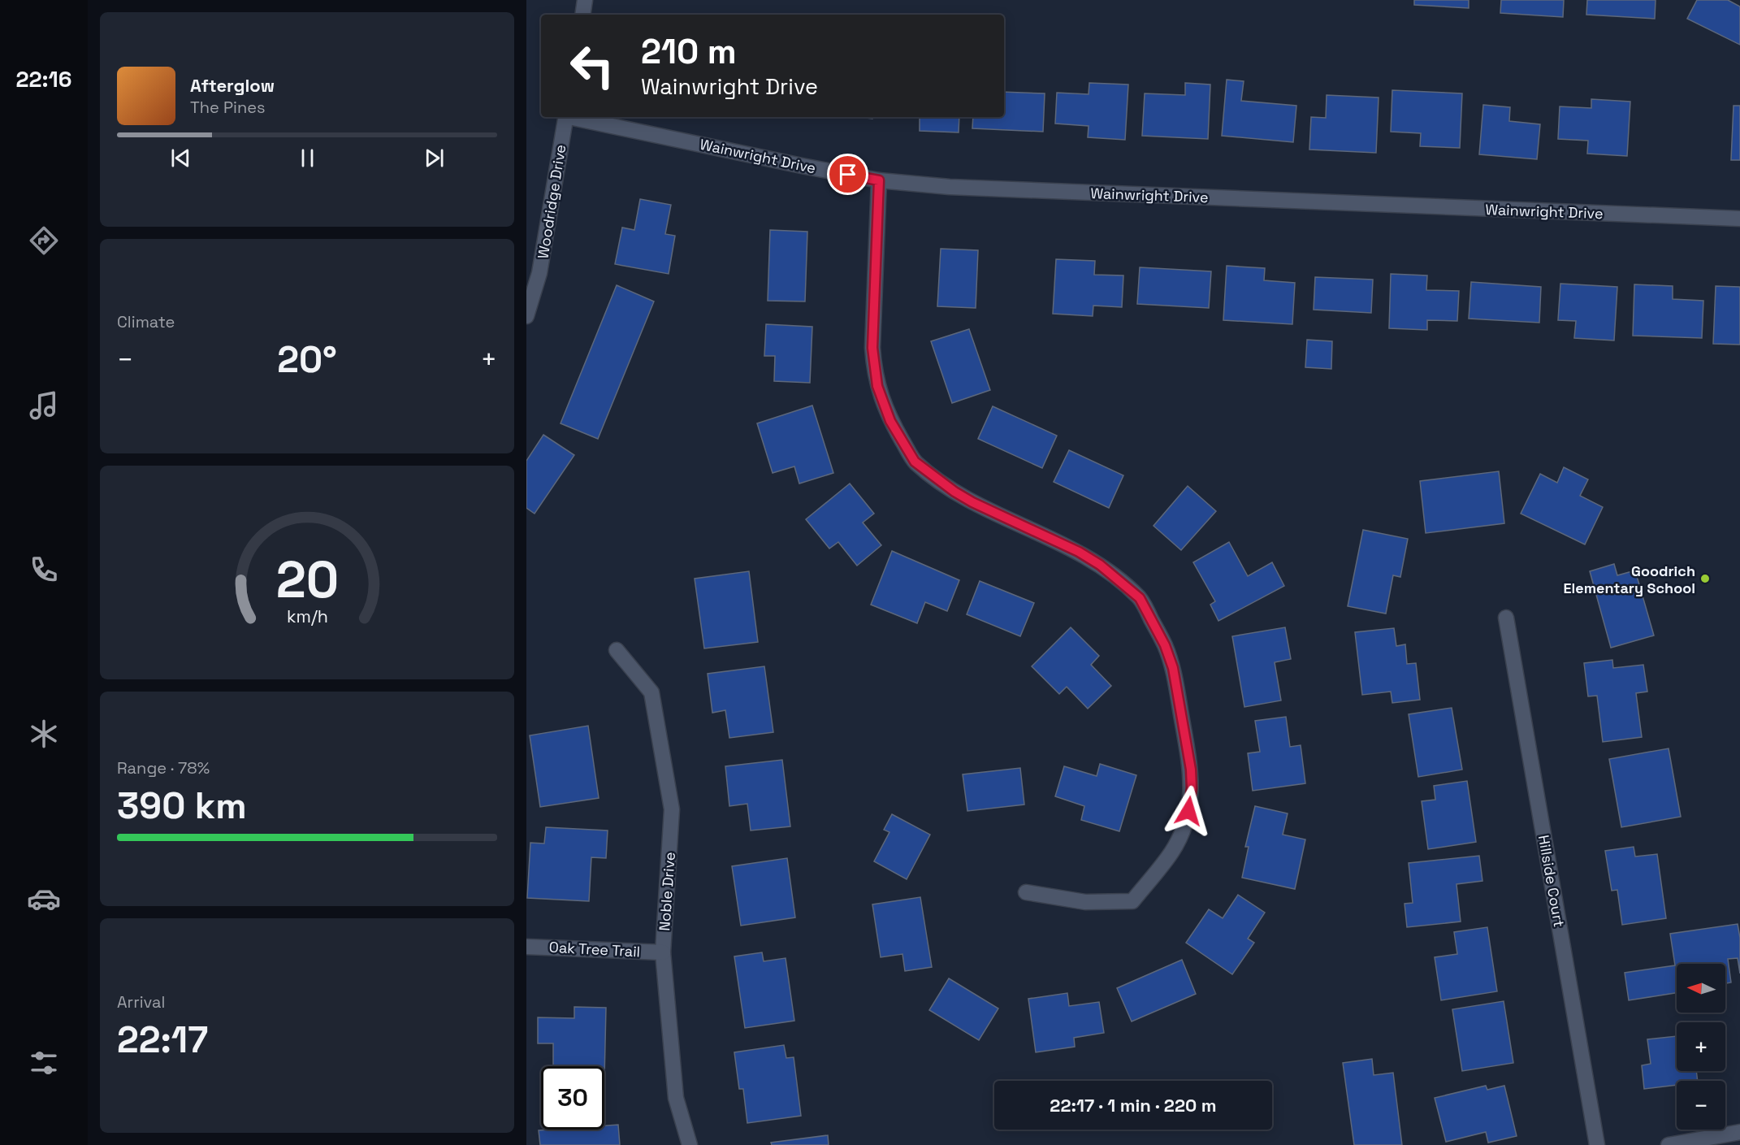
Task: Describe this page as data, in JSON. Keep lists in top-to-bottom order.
{
  "streets": {
    "street": [
      "Wainwright Drive",
      "Woodridge Drive",
      "Hillside Court",
      "Noble Drive",
      "Oak Tree Trail"
    ]
  },
  "crossings": [
    ["Noble Drive", "Oak Tree Trail"]
  ],
  "places": ["Goodrich Elementary School"],
  "north": "left",
  "page": {
    "tabs": "22:16",
    "turn": ["210 m", "Wainwright Drive"],
    "song": ["Afterglow", "The Pines"],
    "tile": [
      "Climate",
      ["Range · 78%", "390 km"],
      ["Arrival", "22:17"]
    ],
    "heat": ["−", "20°", "+"],
    "map_buttons": ["+", "−"],
    "limit": "30",
    "trip": "22:17 · 1 min · 220 m",
    "gauge": ["20", "km/h"]
  }
}
